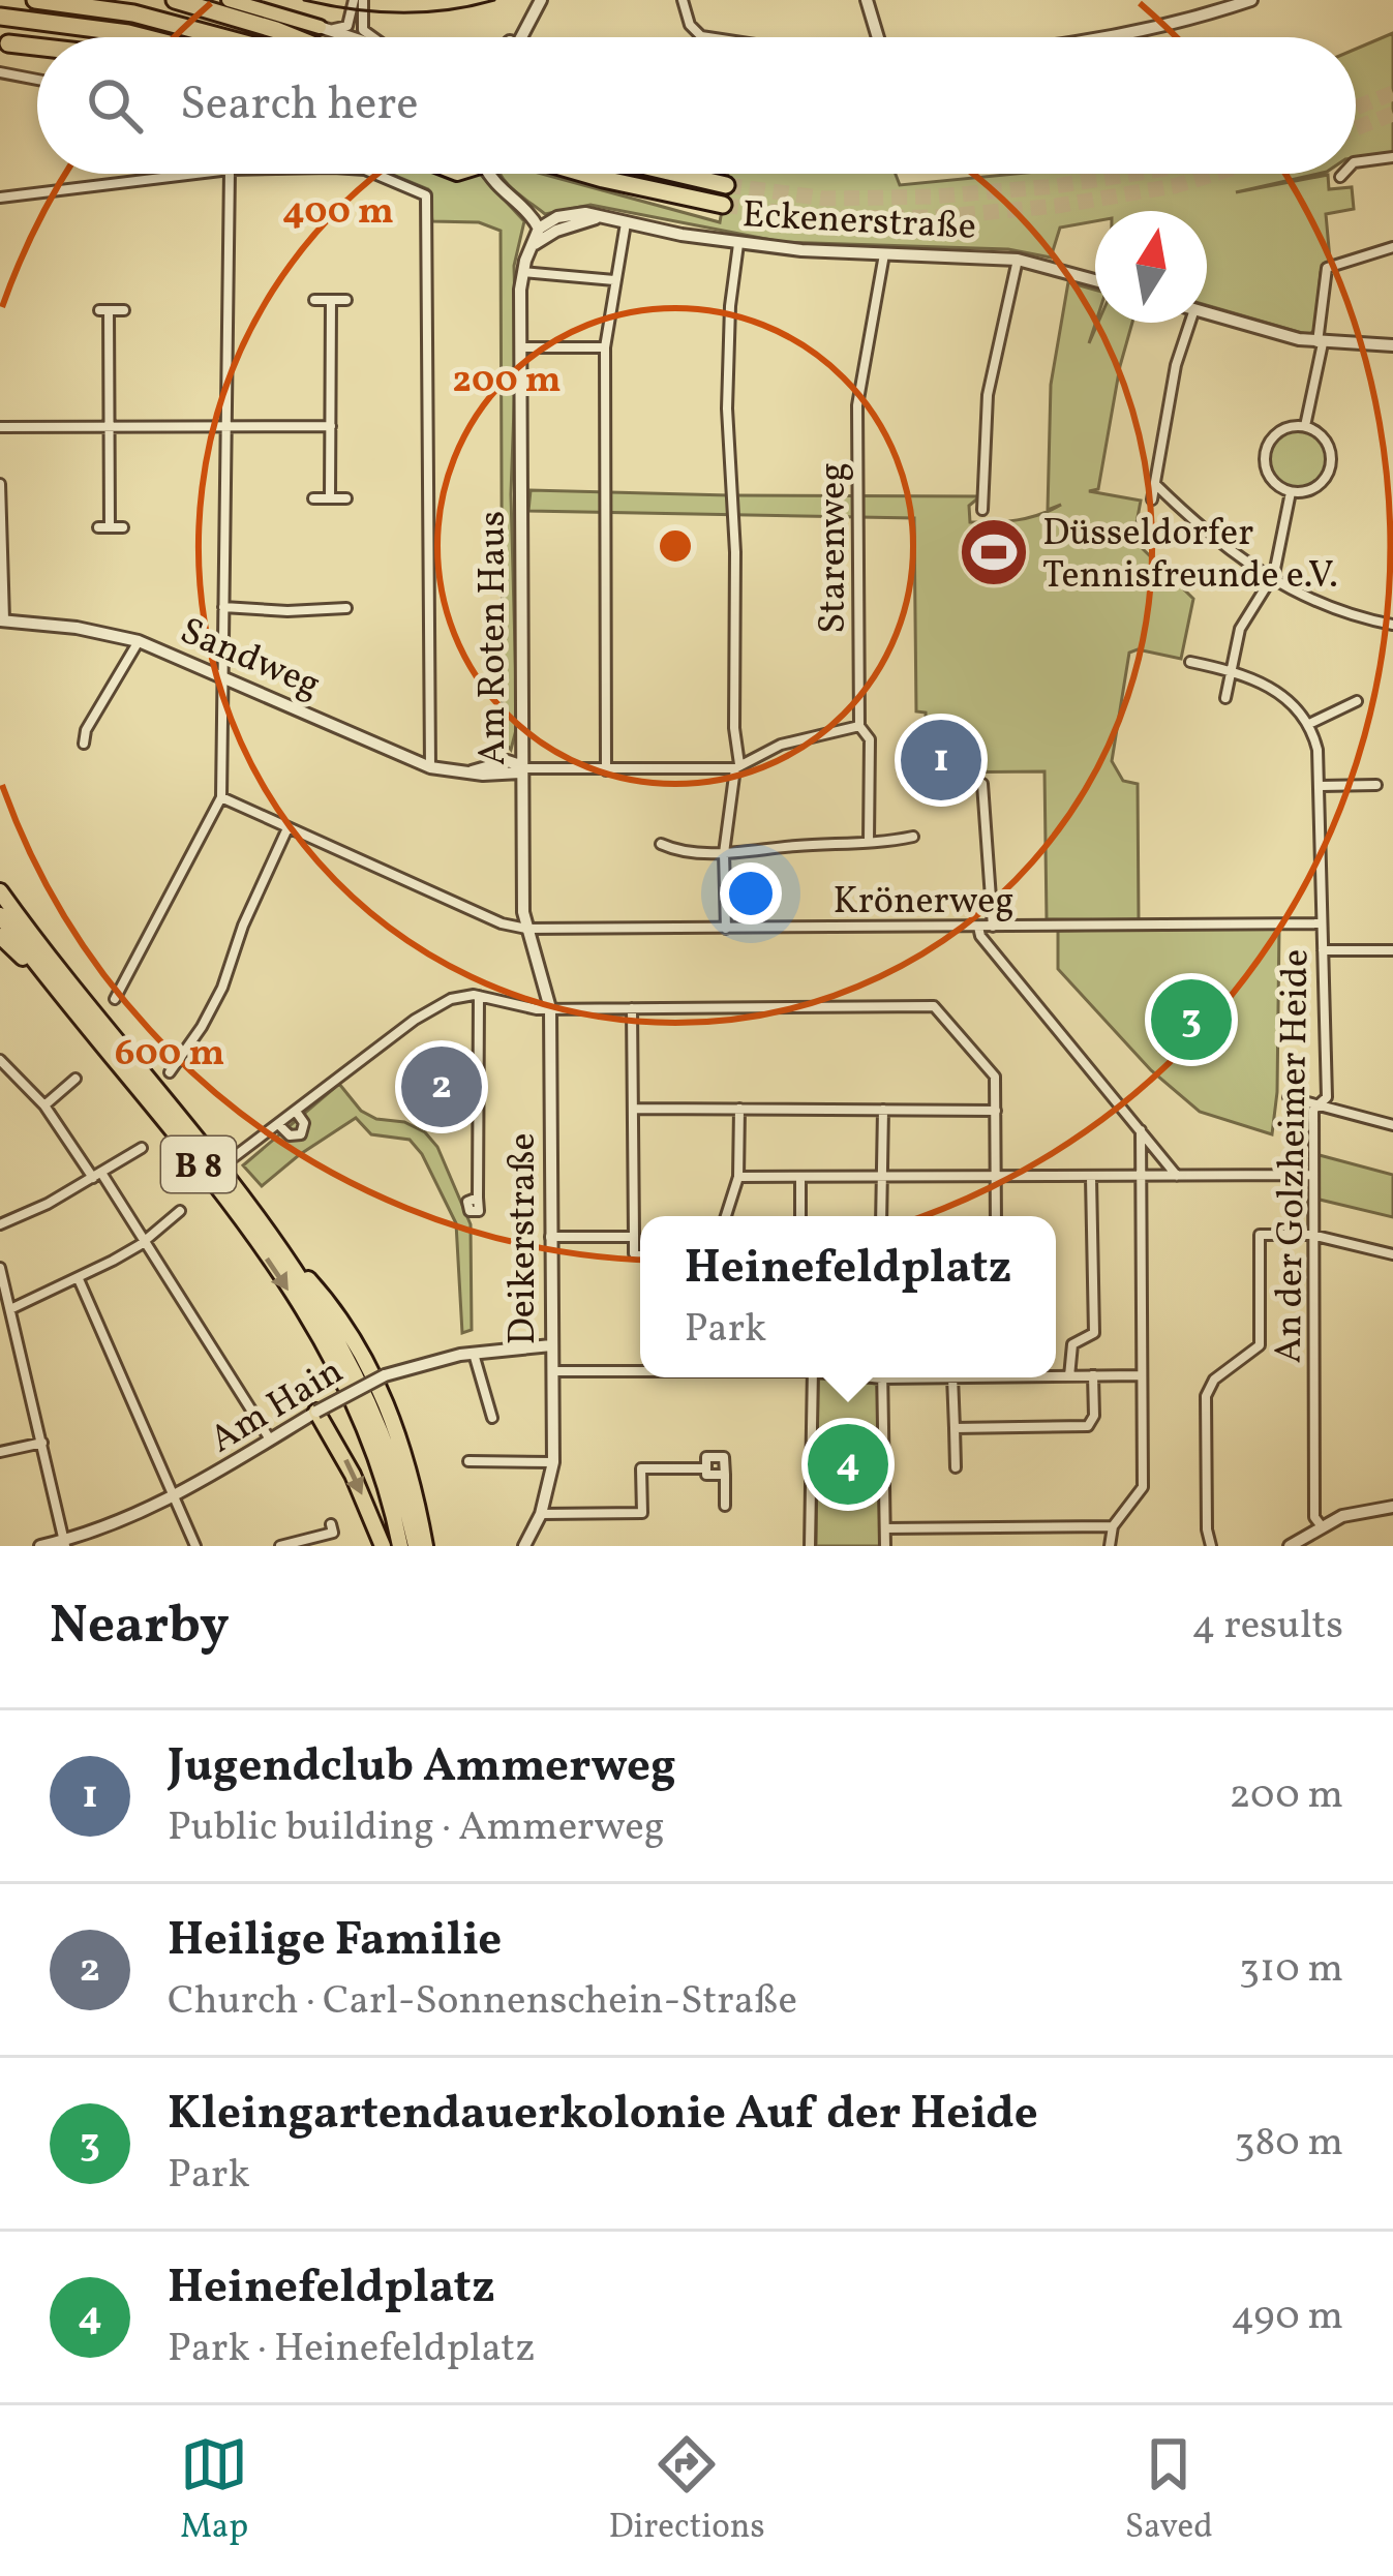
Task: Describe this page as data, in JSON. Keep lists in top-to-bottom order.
{
  "streets": {
    "highway": ["B 8"],
    "street": [
      "Eckenerstraße",
      "Starenweg",
      "Am Roten Haus",
      "Sandweg",
      "Krönerweg",
      "An der Golzheimer Heide",
      "Deikerstraße",
      "Am Hain"
    ]
  },
  "crossings": [
    ["Eckenerstraße", "Starenweg"],
    ["Eckenerstraße", "Am Roten Haus"],
    ["Am Roten Haus", "Sandweg"],
    ["Am Roten Haus", "Krönerweg"],
    ["Am Roten Haus", "Deikerstraße"],
    ["Krönerweg", "An der Golzheimer Heide"],
    ["Krönerweg", "Deikerstraße"],
    ["Deikerstraße", "Am Hain"]
  ],
  "places": {
    "sports": ["Düsseldorfer Tennisfreunde e.V."]
  },
  "north": "top",
  "page": {
    "search": "Search here",
    "pins": [
      "1",
      "3",
      "2",
      "4"
    ],
    "popup": ["Heinefeldplatz", "Park"],
    "heading": ["Nearby", "4 results"],
    "list": [
      {
        "mark": "1",
        "name": "Jugendclub Ammerweg",
        "note": "Public building · Ammerweg",
        "value": "200 m"
      },
      {
        "mark": "2",
        "name": "Heilige Familie",
        "note": "Church · Carl-Sonnenschein-Straße",
        "value": "310 m"
      },
      {
        "mark": "3",
        "name": "Kleingartendauerkolonie Auf der Heide",
        "note": "Park",
        "value": "380 m"
      },
      {
        "mark": "4",
        "name": "Heinefeldplatz",
        "note": "Park · Heinefeldplatz",
        "value": "490 m"
      }
    ],
    "nav": ["Map", "Directions", "Saved"]
  },
  "rings": ["400 m", "200 m", "600 m"]
}
